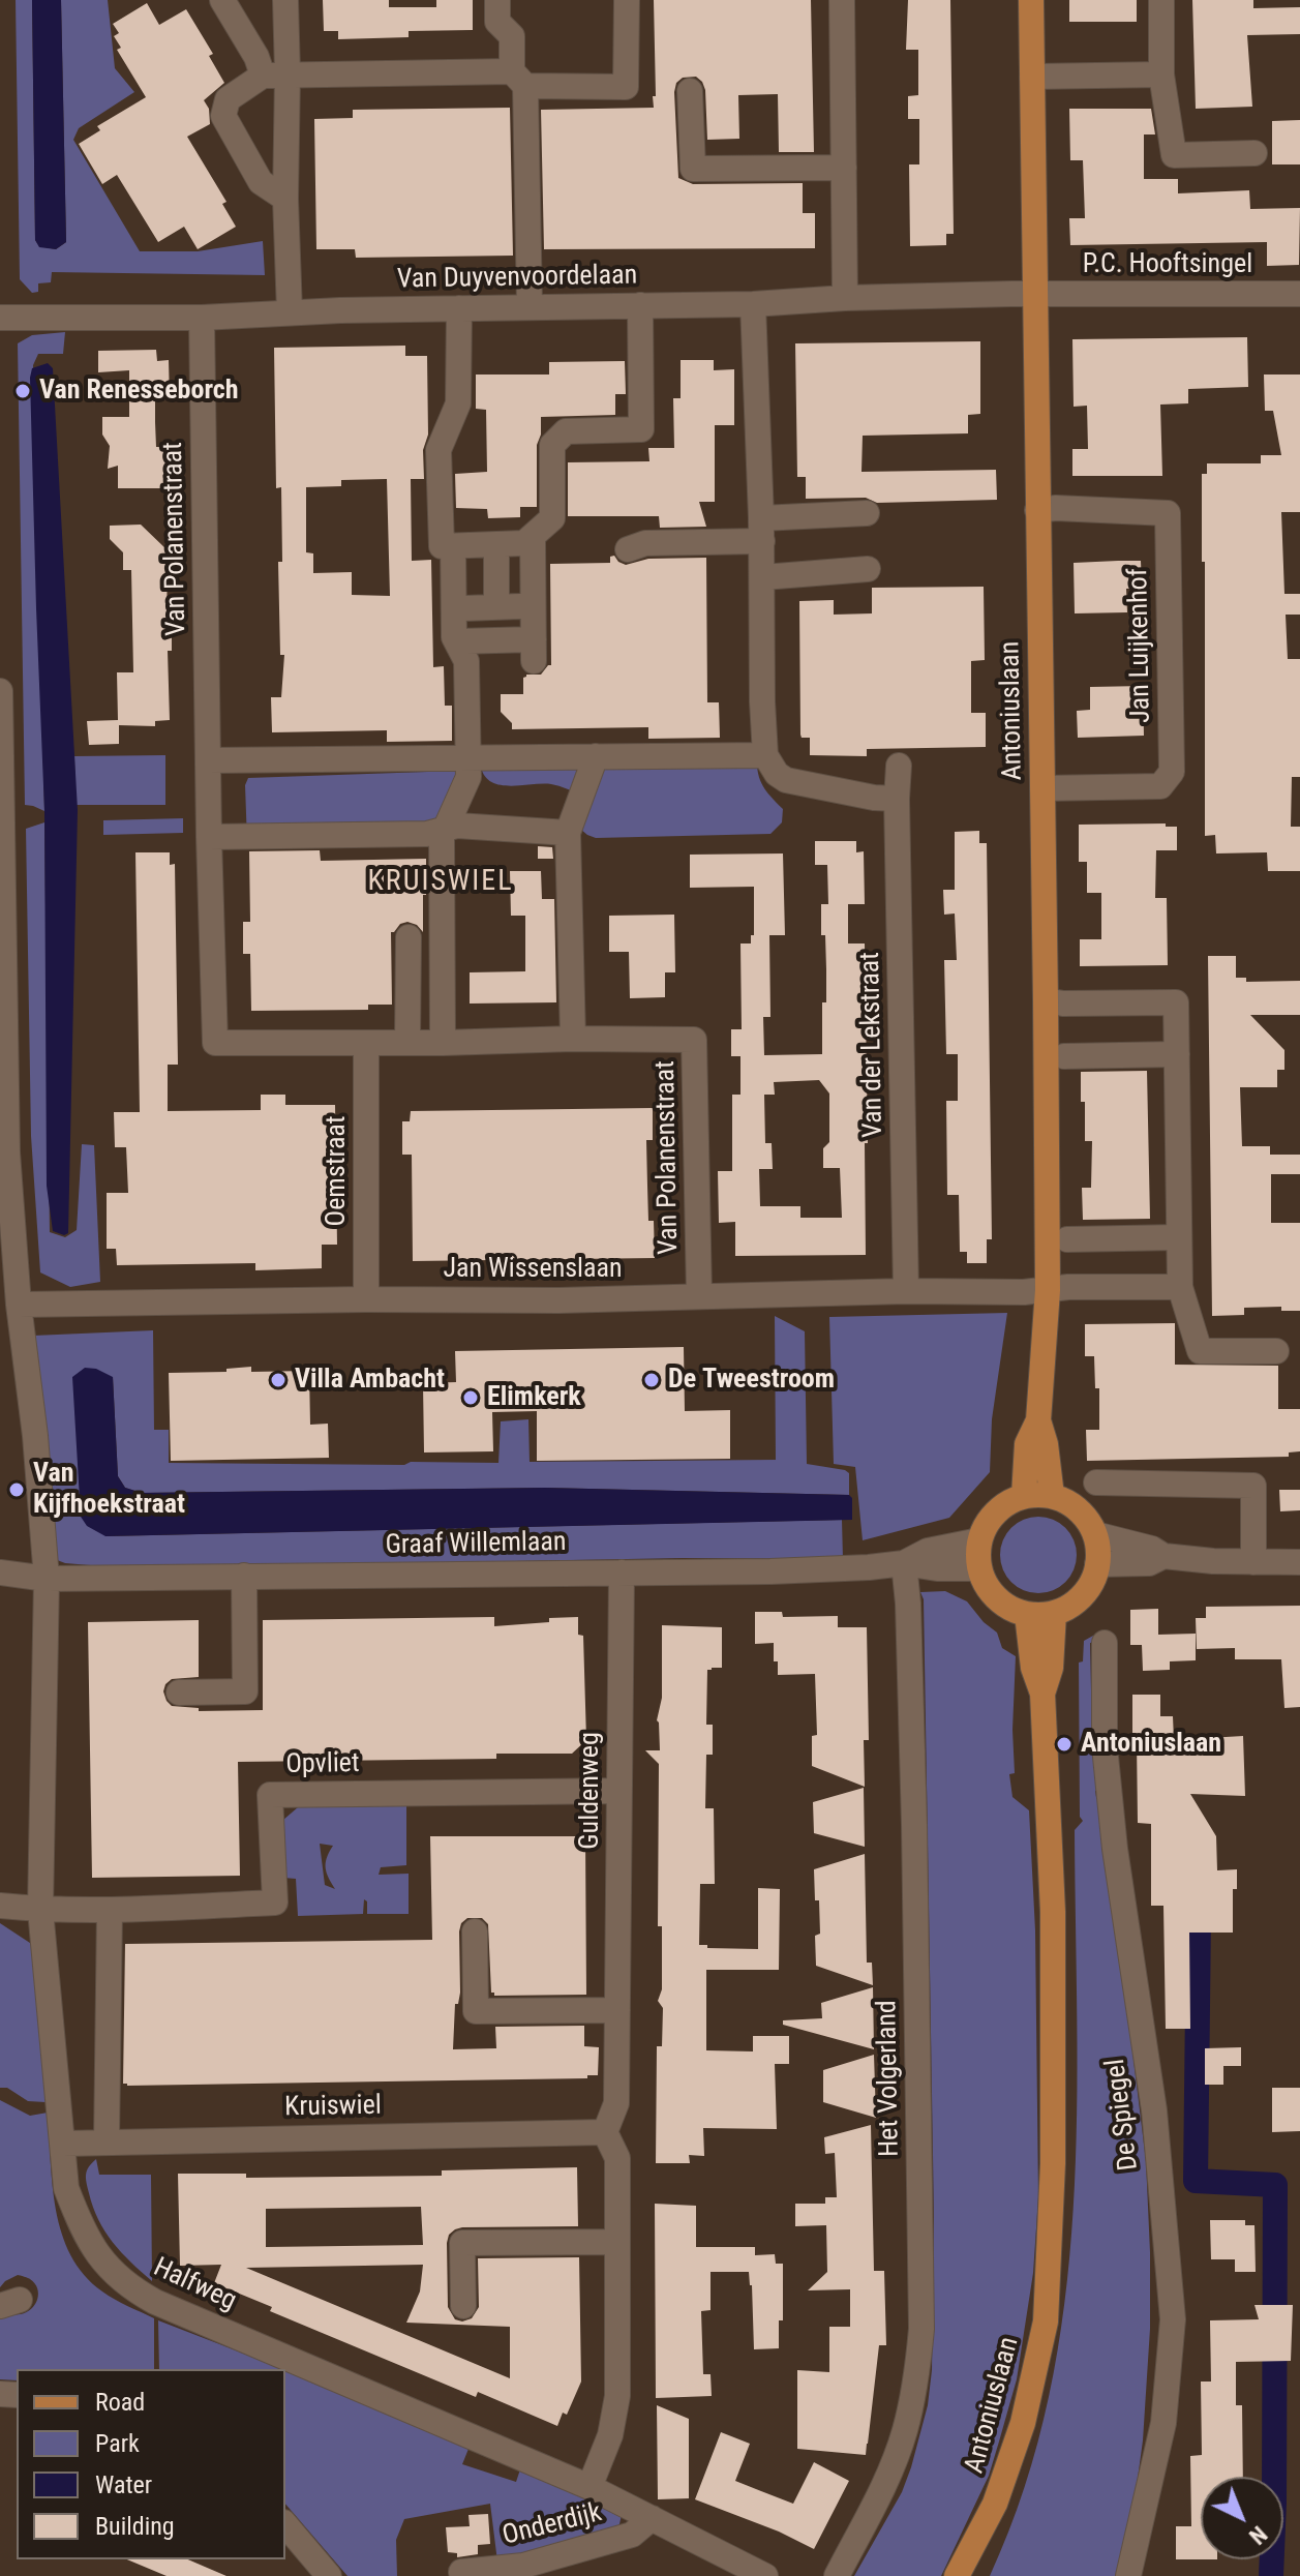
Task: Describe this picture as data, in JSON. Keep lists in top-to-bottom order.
{
  "streets": {
    "main road": ["Antoniuslaan"],
    "street": [
      "P.C. Hooftsingel",
      "Van Duyvenvoordelaan",
      "Van Polanenstraat",
      "Jan Luijkenhof",
      "Van der Lekstraat",
      "Oemstraat",
      "Jan Wissenslaan",
      "Graaf Willemlaan",
      "Opvliet",
      "Guldenweg",
      "Het Volgerland",
      "Kruiswiel",
      "De Spiegel",
      "Halfweg",
      "Onderdijk"
    ]
  },
  "crossings": [
    ["P.C. Hooftsingel", "Van Duyvenvoordelaan"],
    ["P.C. Hooftsingel", "Antoniuslaan"],
    ["Van Duyvenvoordelaan", "Van Polanenstraat"],
    ["Van Duyvenvoordelaan", "Antoniuslaan"],
    ["Van Polanenstraat", "Oemstraat"],
    ["Van Polanenstraat", "Jan Wissenslaan"],
    ["Jan Luijkenhof", "Antoniuslaan"],
    ["Antoniuslaan", "Jan Wissenslaan"],
    ["Antoniuslaan", "Graaf Willemlaan"],
    ["Van der Lekstraat", "Jan Wissenslaan"],
    ["Oemstraat", "Jan Wissenslaan"],
    ["Jan Wissenslaan", "Halfweg"],
    ["Graaf Willemlaan", "Guldenweg"],
    ["Graaf Willemlaan", "Het Volgerland"],
    ["Graaf Willemlaan", "Halfweg"],
    ["Opvliet", "Guldenweg"],
    ["Opvliet", "Halfweg"],
    ["Guldenweg", "Kruiswiel"],
    ["Kruiswiel", "Halfweg"],
    ["Halfweg", "Onderdijk"]
  ],
  "districts": ["KRUISWIEL"],
  "places": [
    "Van Renesseborch",
    "Villa Ambacht",
    "De Tweestroom",
    "Elimkerk",
    "Van Kijfhoekstraat",
    "Antoniuslaan"
  ],
  "legend": [
    "Road",
    "Park",
    "Water",
    "Building"
  ],
  "north": "bottom right"
}
